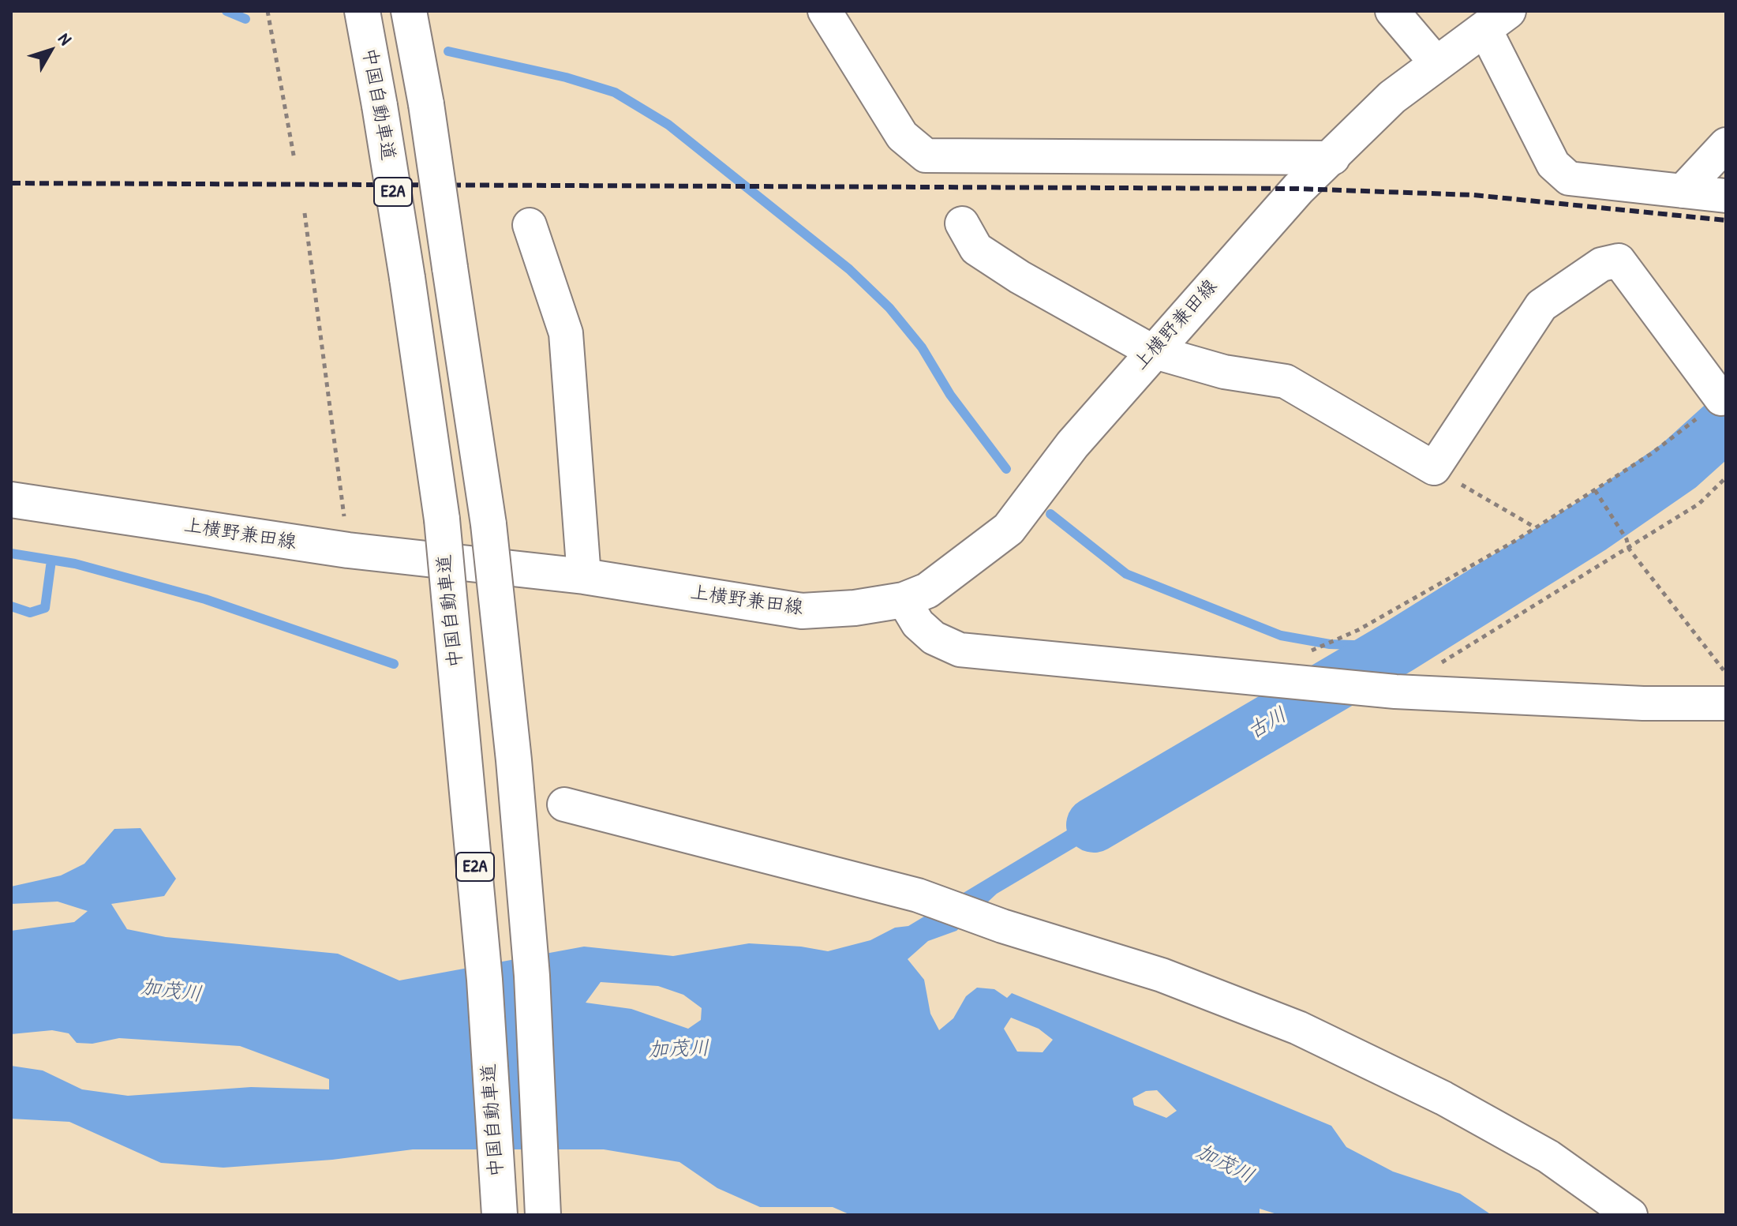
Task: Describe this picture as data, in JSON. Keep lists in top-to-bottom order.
{
  "streets": {
    "main road": ["中国自動車道", "E2A", "上横野兼田線"]
  },
  "water": ["古川", "加茂川"],
  "north": "top right"
}
